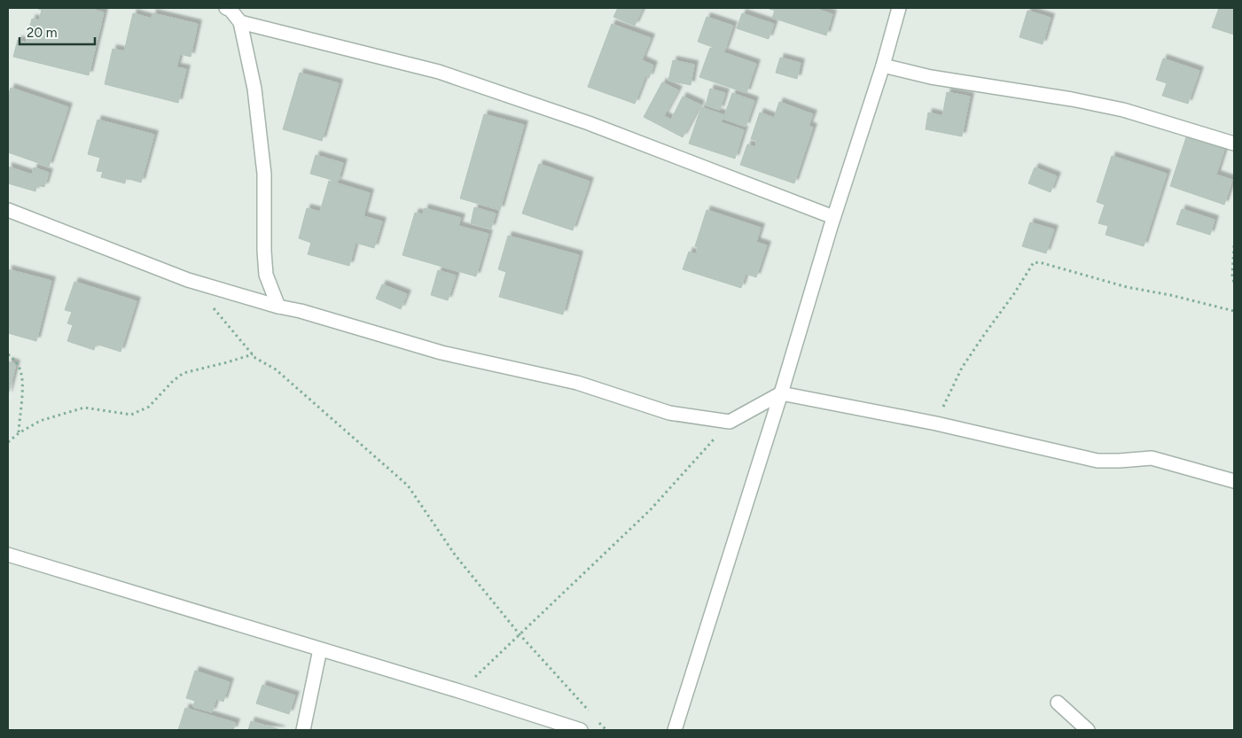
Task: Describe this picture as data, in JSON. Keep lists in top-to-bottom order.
{
  "scale_bar": "20 m"
}
